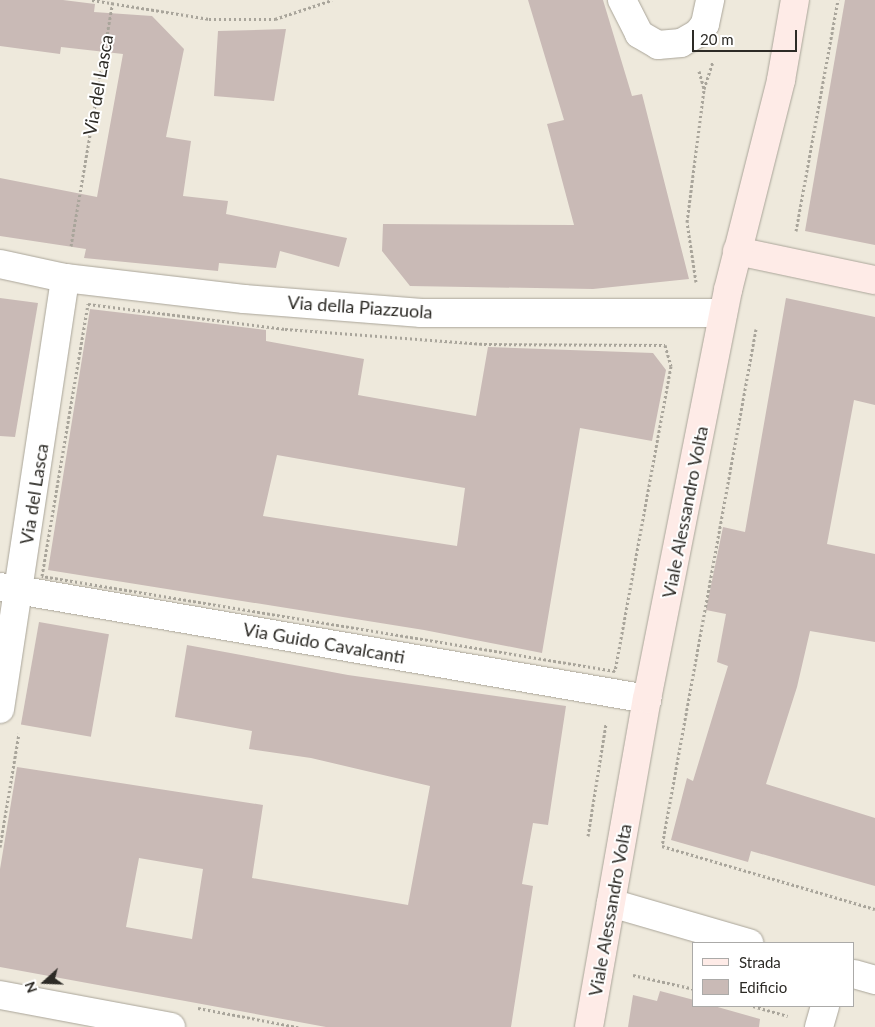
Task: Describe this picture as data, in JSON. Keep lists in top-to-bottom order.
{
  "streets": {
    "main road": ["Viale Alessandro Volta"],
    "street": ["Via del Lasca", "Via della Piazzuola", "Via Guido Cavalcanti"]
  },
  "crossings": [
    ["Via del Lasca", "Via della Piazzuola"],
    ["Via del Lasca", "Via Guido Cavalcanti"],
    ["Via della Piazzuola", "Viale Alessandro Volta"],
    ["Viale Alessandro Volta", "Via Guido Cavalcanti"]
  ],
  "legend": ["Strada", "Edificio"],
  "scale_bar": "20 m",
  "north": "left"
}
